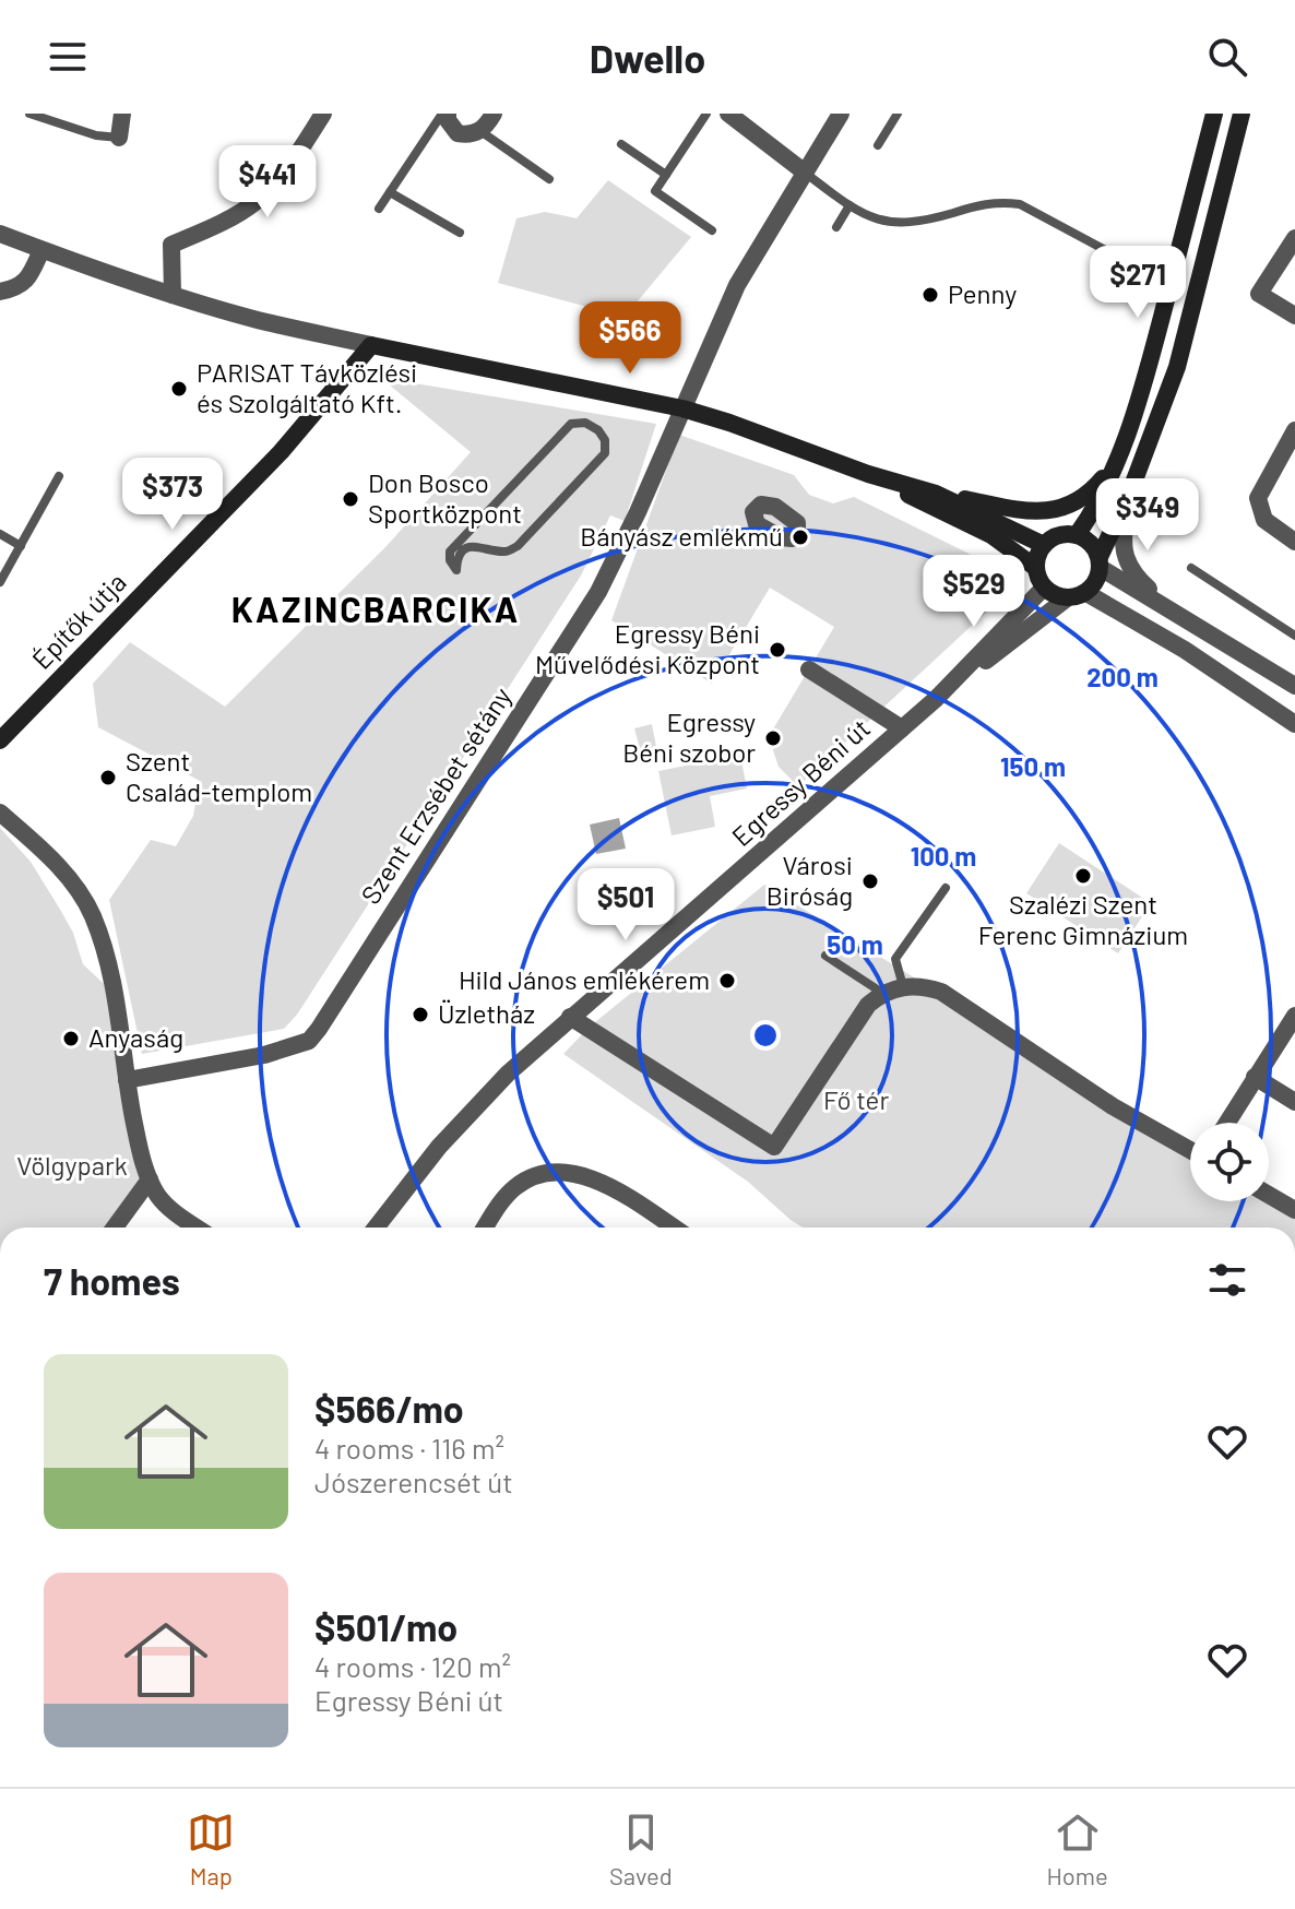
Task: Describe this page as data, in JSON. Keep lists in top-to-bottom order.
{
  "streets": {
    "street": ["Építők útja", "Egressy Béni út", "Szent Erzsébet sétány"]
  },
  "districts": ["KAZINCBARCIKA"],
  "parks": ["Fő tér", "Völgypark"],
  "places": [
    "Penny",
    "PARISAT Távközlési és Szolgáltató Kft.",
    "Don Bosco Sportközpont",
    "Bányász emlékmű",
    "Egressy Béni Művelődési Központ",
    "Egressy Béni szobor",
    "Szent Család-templom",
    "Szalézi Szent Ferenc Gimnázium",
    "Városi Biróság",
    "Hild János emlékérem",
    "Üzletház",
    "Anyaság"
  ],
  "page": {
    "header": "Dwello",
    "price": [
      "$441",
      "$271",
      "$566",
      "$373",
      "$349",
      "$529",
      "$501"
    ],
    "heading": "7 homes",
    "list": [
      {
        "name": "$566/mo",
        "note": "4 rooms · 116 m² · Jószerencsét út"
      },
      {
        "name": "$501/mo",
        "note": "4 rooms · 120 m² · Egressy Béni út"
      }
    ],
    "tabs": ["Map", "Saved", "Home"]
  },
  "rings": [
    "200 m",
    "150 m",
    "100 m",
    "50 m"
  ]
}
